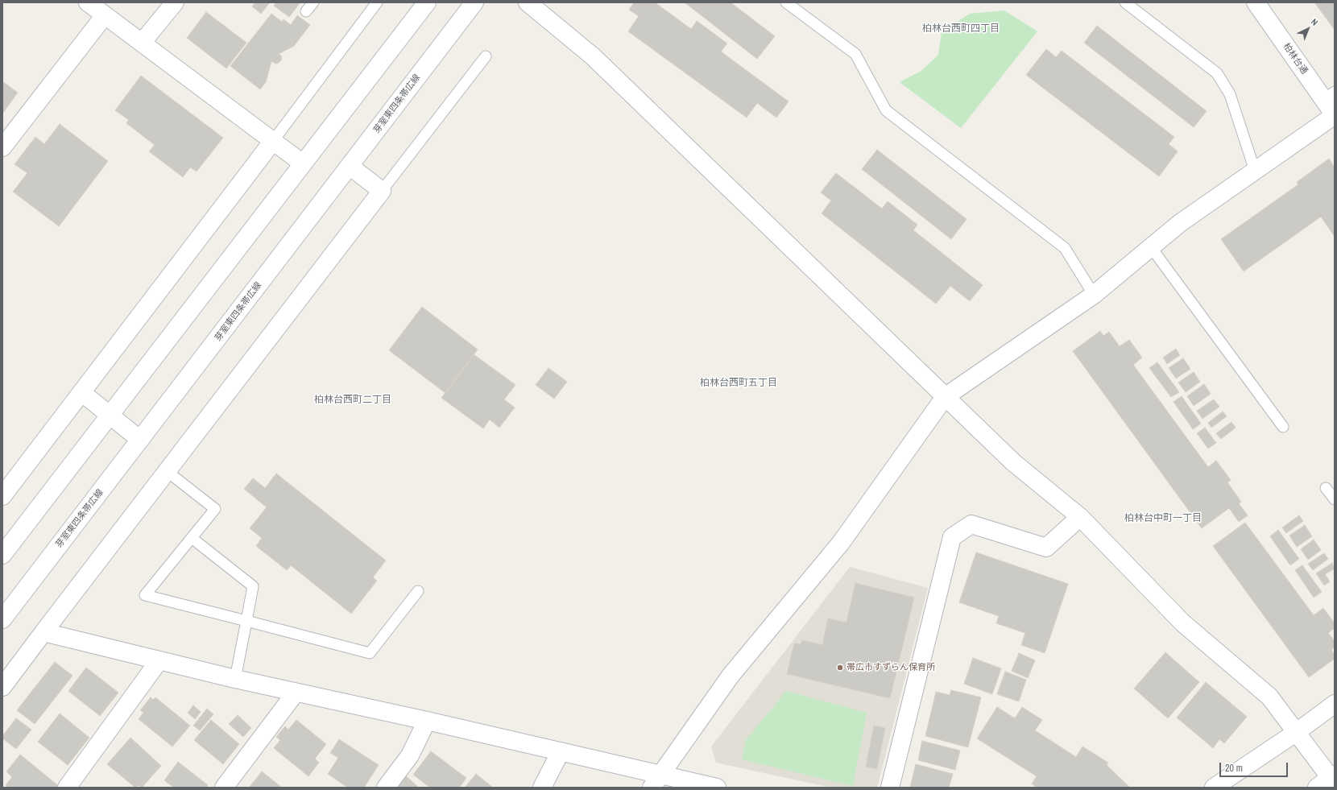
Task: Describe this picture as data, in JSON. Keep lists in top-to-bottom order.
{
  "streets": {
    "street": ["柏林台通", "芽室東四条帯広線"]
  },
  "districts": [
    "柏林台西町四丁目",
    "柏林台西町五丁目",
    "柏林台西町二丁目",
    "柏林台中町一丁目"
  ],
  "places": ["帯広市すずらん保育所"],
  "scale_bar": "20 m",
  "north": "top right"
}
